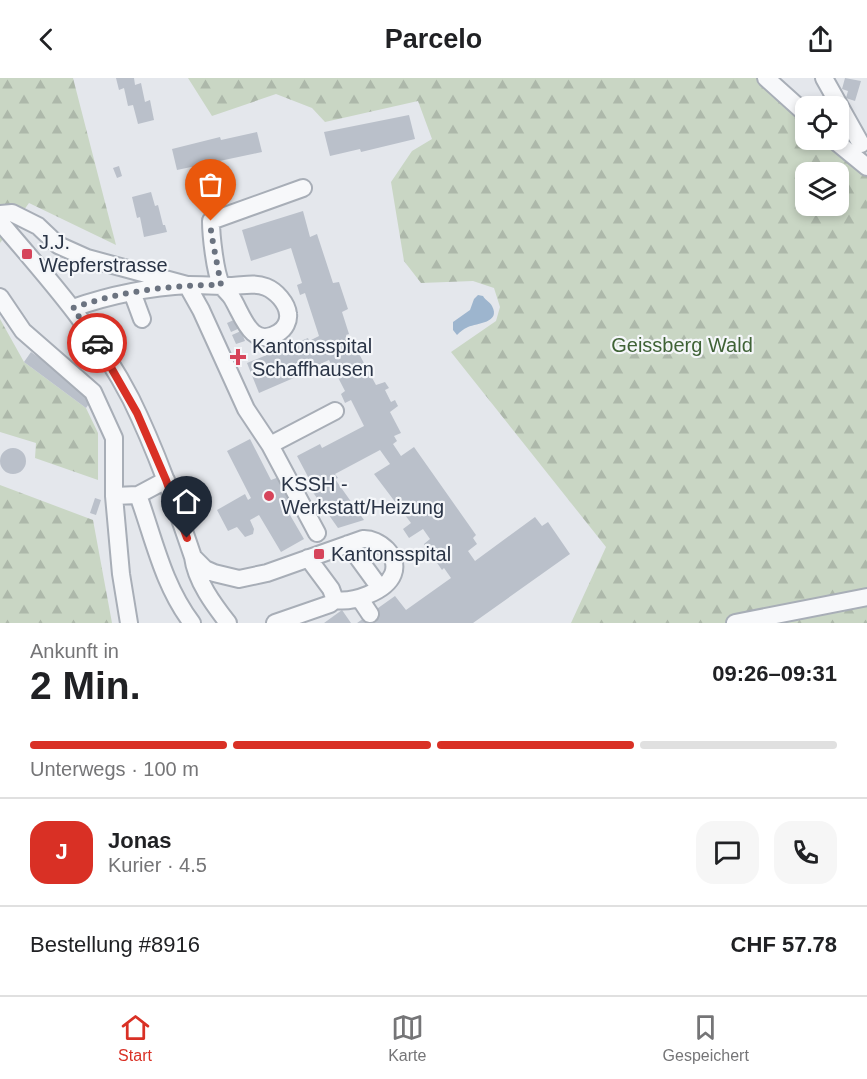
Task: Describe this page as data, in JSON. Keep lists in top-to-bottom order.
{
  "parks": ["Geissberg Wald"],
  "places": {
    "transit": ["J.J. Wepferstrasse", "Kantonsspital"],
    "health": ["Kantonsspital Schaffhausen"],
    "other": ["KSSH - Werkstatt/Heizung"]
  },
  "page": {
    "header": "Parcelo",
    "heading": ["2 Min.", "Ankunft in", "09:26–09:31"],
    "panel": [
      "Jonas",
      "Kurier · 4.5",
      "Bestellung #8916",
      "CHF 57.78"
    ],
    "bar": "Unterwegs · 100 m",
    "round": "J",
    "tabs": ["Start", "Karte", "Gespeichert"]
  }
}
